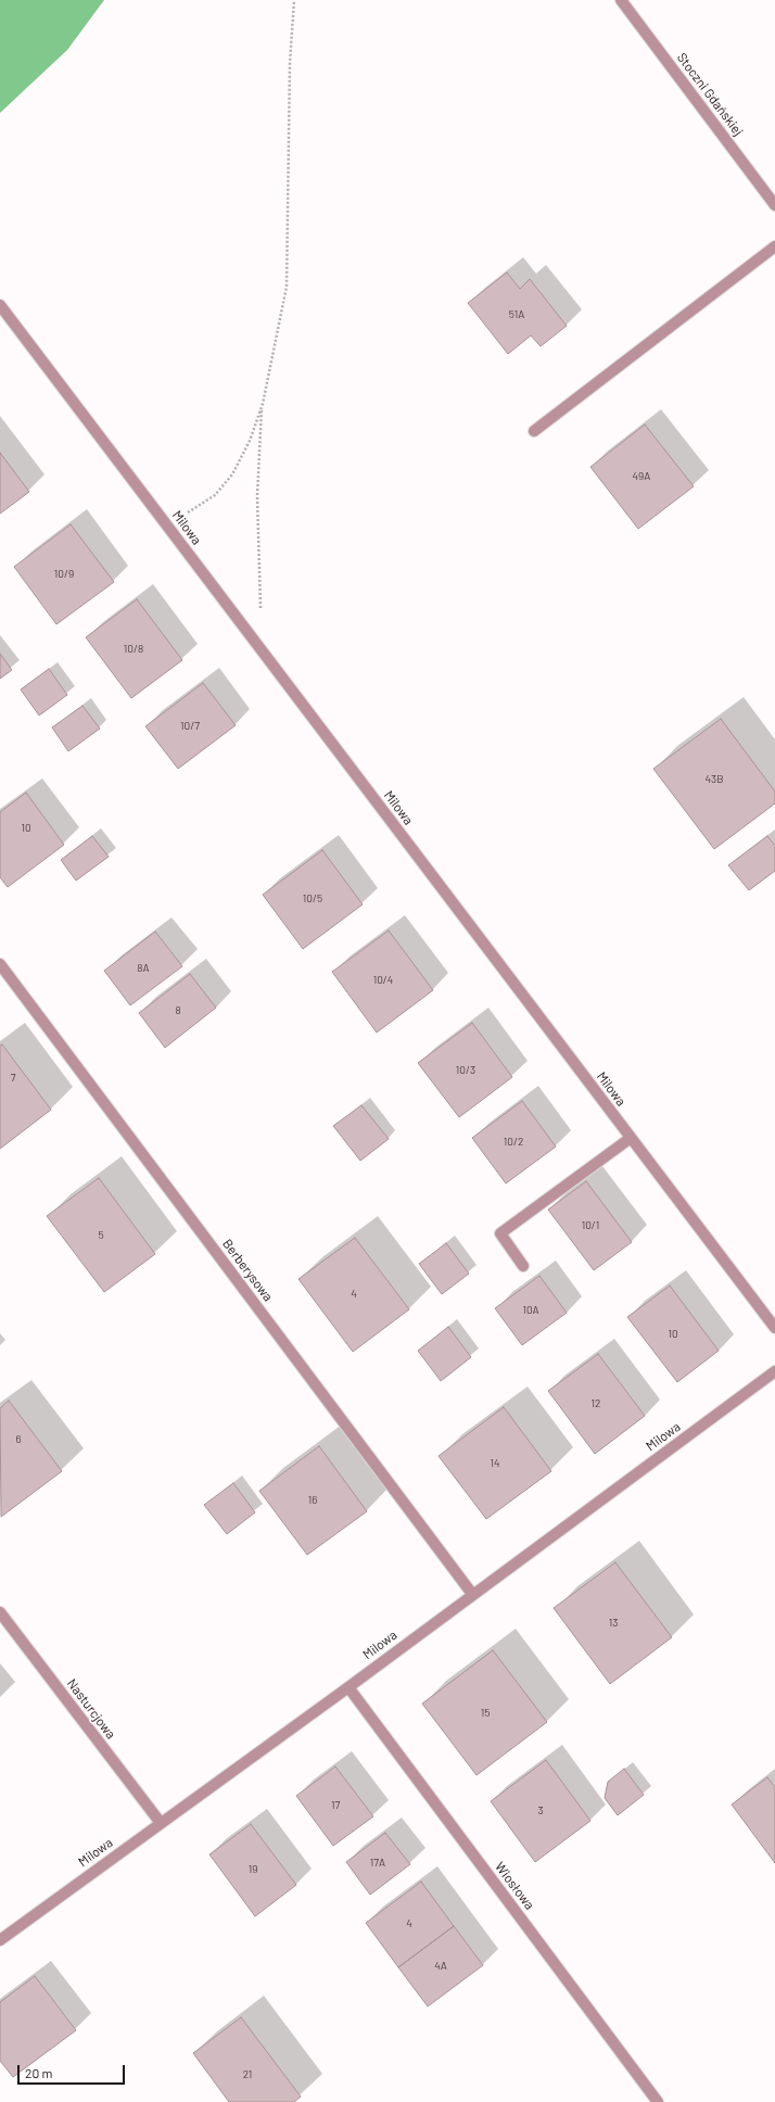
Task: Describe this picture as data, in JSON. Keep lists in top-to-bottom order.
{
  "streets": {
    "street": [
      "Stoczni Gdańskiej",
      "Milowa",
      "Berberysowa",
      "Nasturcjowa",
      "Wiosłowa"
    ]
  },
  "crossings": [
    ["Milowa", "Berberysowa"],
    ["Milowa", "Nasturcjowa"],
    ["Milowa", "Wiosłowa"]
  ],
  "house_numbers": [
    "51A",
    "49A",
    "10/9",
    "10/8",
    "10/7",
    "43B",
    "10",
    "10/5",
    "8A",
    "10/4",
    "8",
    "10/3",
    "7",
    "10/2",
    "10/1",
    "5",
    "4",
    "10A",
    "10",
    "12",
    "6",
    "14",
    "16",
    "13",
    "15",
    "17",
    "3",
    "17A",
    "19",
    "4",
    "4A",
    "21"
  ],
  "scale_bar": "20 m"
}
